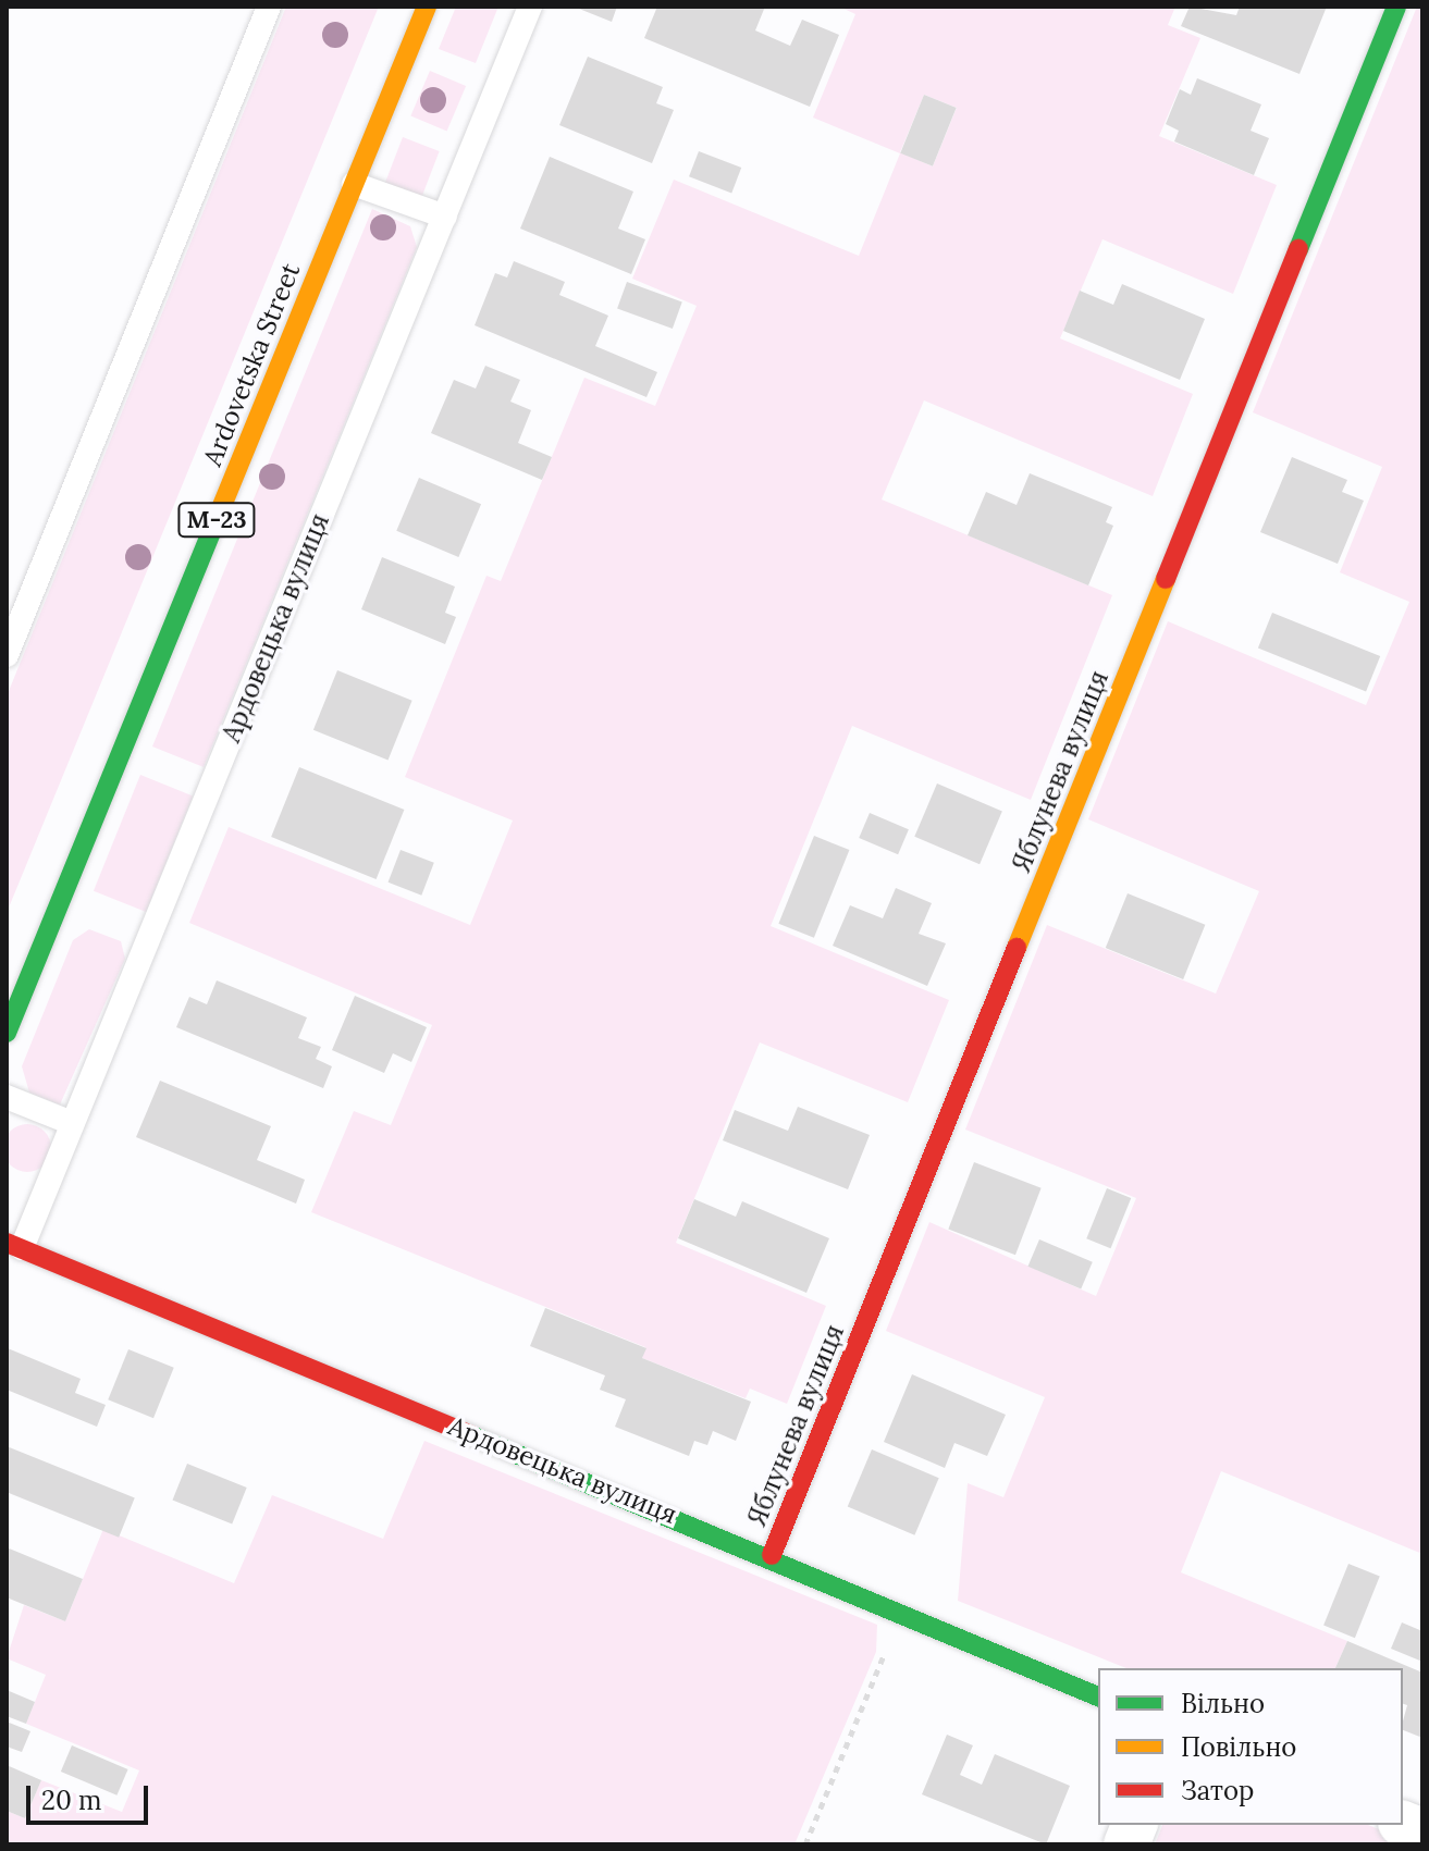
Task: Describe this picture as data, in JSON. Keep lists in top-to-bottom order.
{
  "streets": {
    "main road": [
      "Ardovetska Street",
      "М-23",
      "Ардовецька вулиця",
      "Яблунева вулиця"
    ]
  },
  "crossings": [
    ["Ардовецька вулиця", "Яблунева вулиця"]
  ],
  "legend": ["Вільно", "Повільно", "Затор"],
  "scale_bar": "20 m"
}
